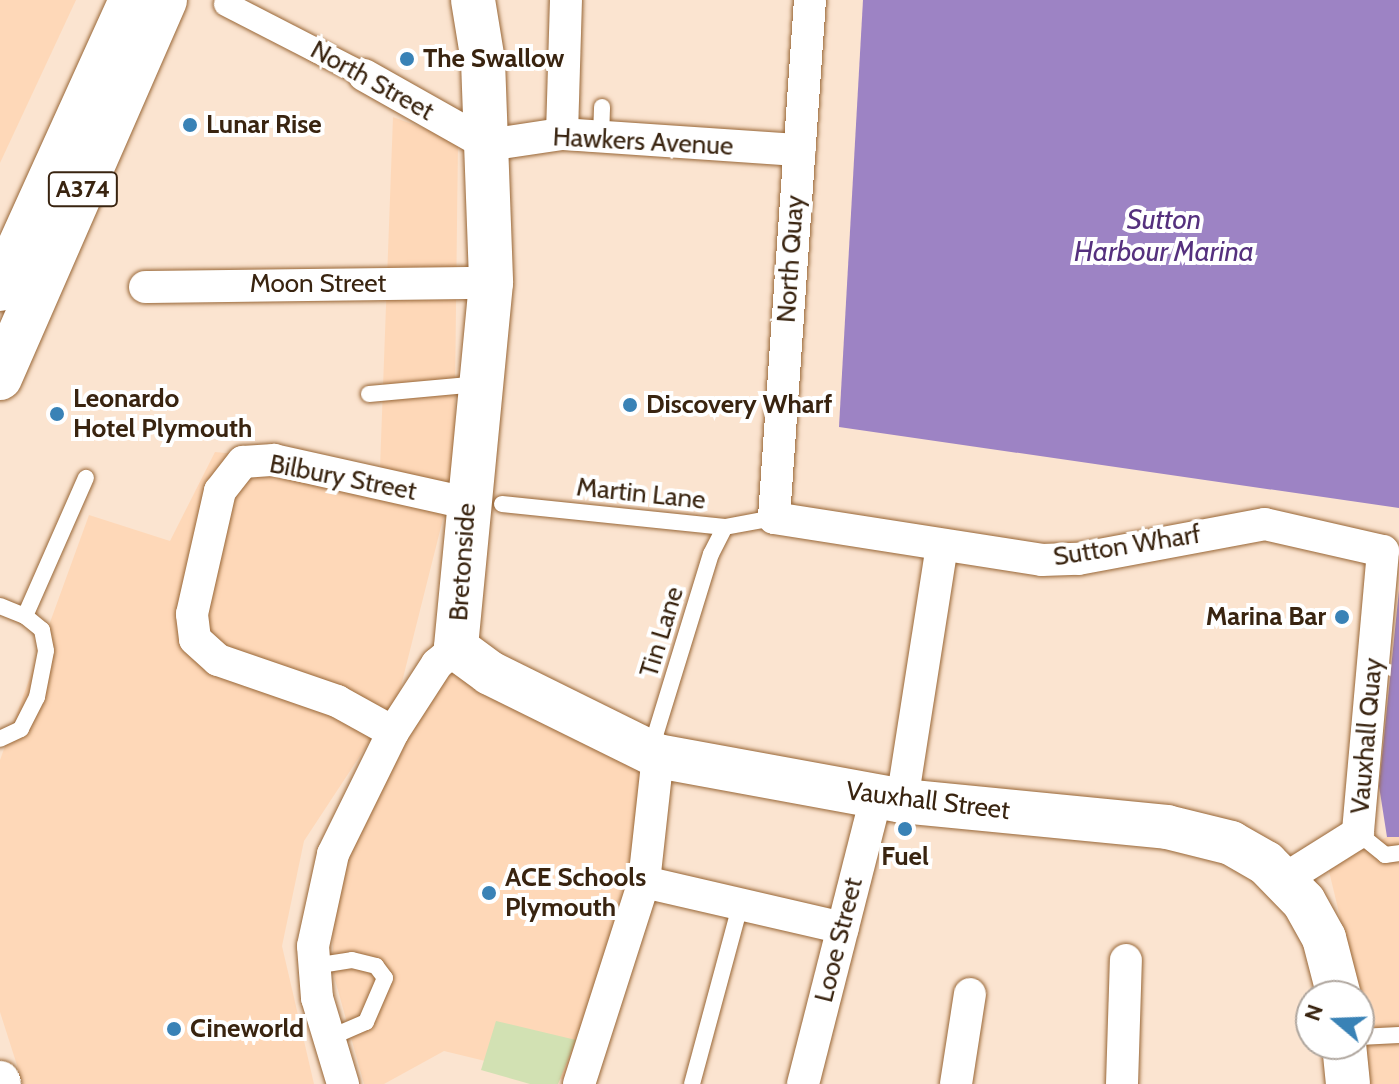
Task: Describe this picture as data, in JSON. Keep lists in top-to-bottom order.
{
  "streets": {
    "main road": ["A374", "Bretonside", "Vauxhall Street"],
    "street": [
      "North Street",
      "Hawkers Avenue",
      "North Quay",
      "Moon Street",
      "Bilbury Street",
      "Sutton Wharf",
      "Vauxhall Quay",
      "Looe Street"
    ],
    "lane": ["Martin Lane", "Tin Lane"]
  },
  "crossings": [
    ["North Street", "Hawkers Avenue"],
    ["North Street", "Bretonside"],
    ["Hawkers Avenue", "North Quay"],
    ["Hawkers Avenue", "Bretonside"],
    ["North Quay", "Martin Lane"],
    ["North Quay", "Sutton Wharf"],
    ["Moon Street", "Bretonside"],
    ["Bilbury Street", "Martin Lane"],
    ["Bilbury Street", "Bretonside"],
    ["Martin Lane", "Sutton Wharf"],
    ["Martin Lane", "Bretonside"],
    ["Martin Lane", "Tin Lane"],
    ["Sutton Wharf", "Vauxhall Quay"],
    ["Sutton Wharf", "Looe Street"],
    ["Bretonside", "Vauxhall Street"],
    ["Tin Lane", "Vauxhall Street"],
    ["Vauxhall Quay", "Vauxhall Street"],
    ["Vauxhall Street", "Looe Street"]
  ],
  "water": ["Sutton Harbour Marina"],
  "places": [
    "The Swallow",
    "Lunar Rise",
    "Discovery Wharf",
    "Leonardo Hotel Plymouth",
    "Marina Bar",
    "Fuel",
    "ACE Schools Plymouth",
    "Cineworld"
  ],
  "north": "left"
}
